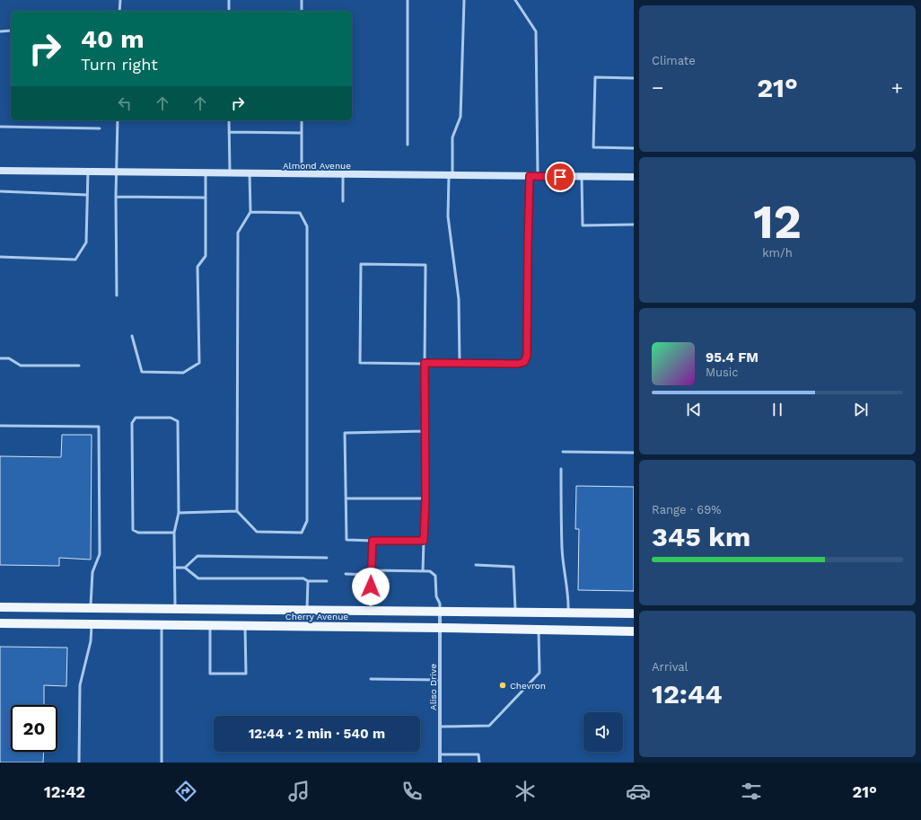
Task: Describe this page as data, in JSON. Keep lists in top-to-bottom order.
{
  "streets": {
    "main road": ["Cherry Avenue"],
    "street": ["Almond Avenue", "Aliso Drive"]
  },
  "crossings": [
    ["Cherry Avenue", "Aliso Drive"]
  ],
  "places": ["Chevron"],
  "page": {
    "tile": [
      "Climate",
      ["12", "km/h"],
      ["Range · 69%", "345 km"],
      ["Arrival", "12:44"]
    ],
    "turn": ["40 m", "Turn right"],
    "heat": ["−", "21°", "+"],
    "song": ["95.4 FM", "Music"],
    "limit": "20",
    "trip": "12:44 · 2 min · 540 m",
    "tabs": ["12:42", "21°"]
  }
}
